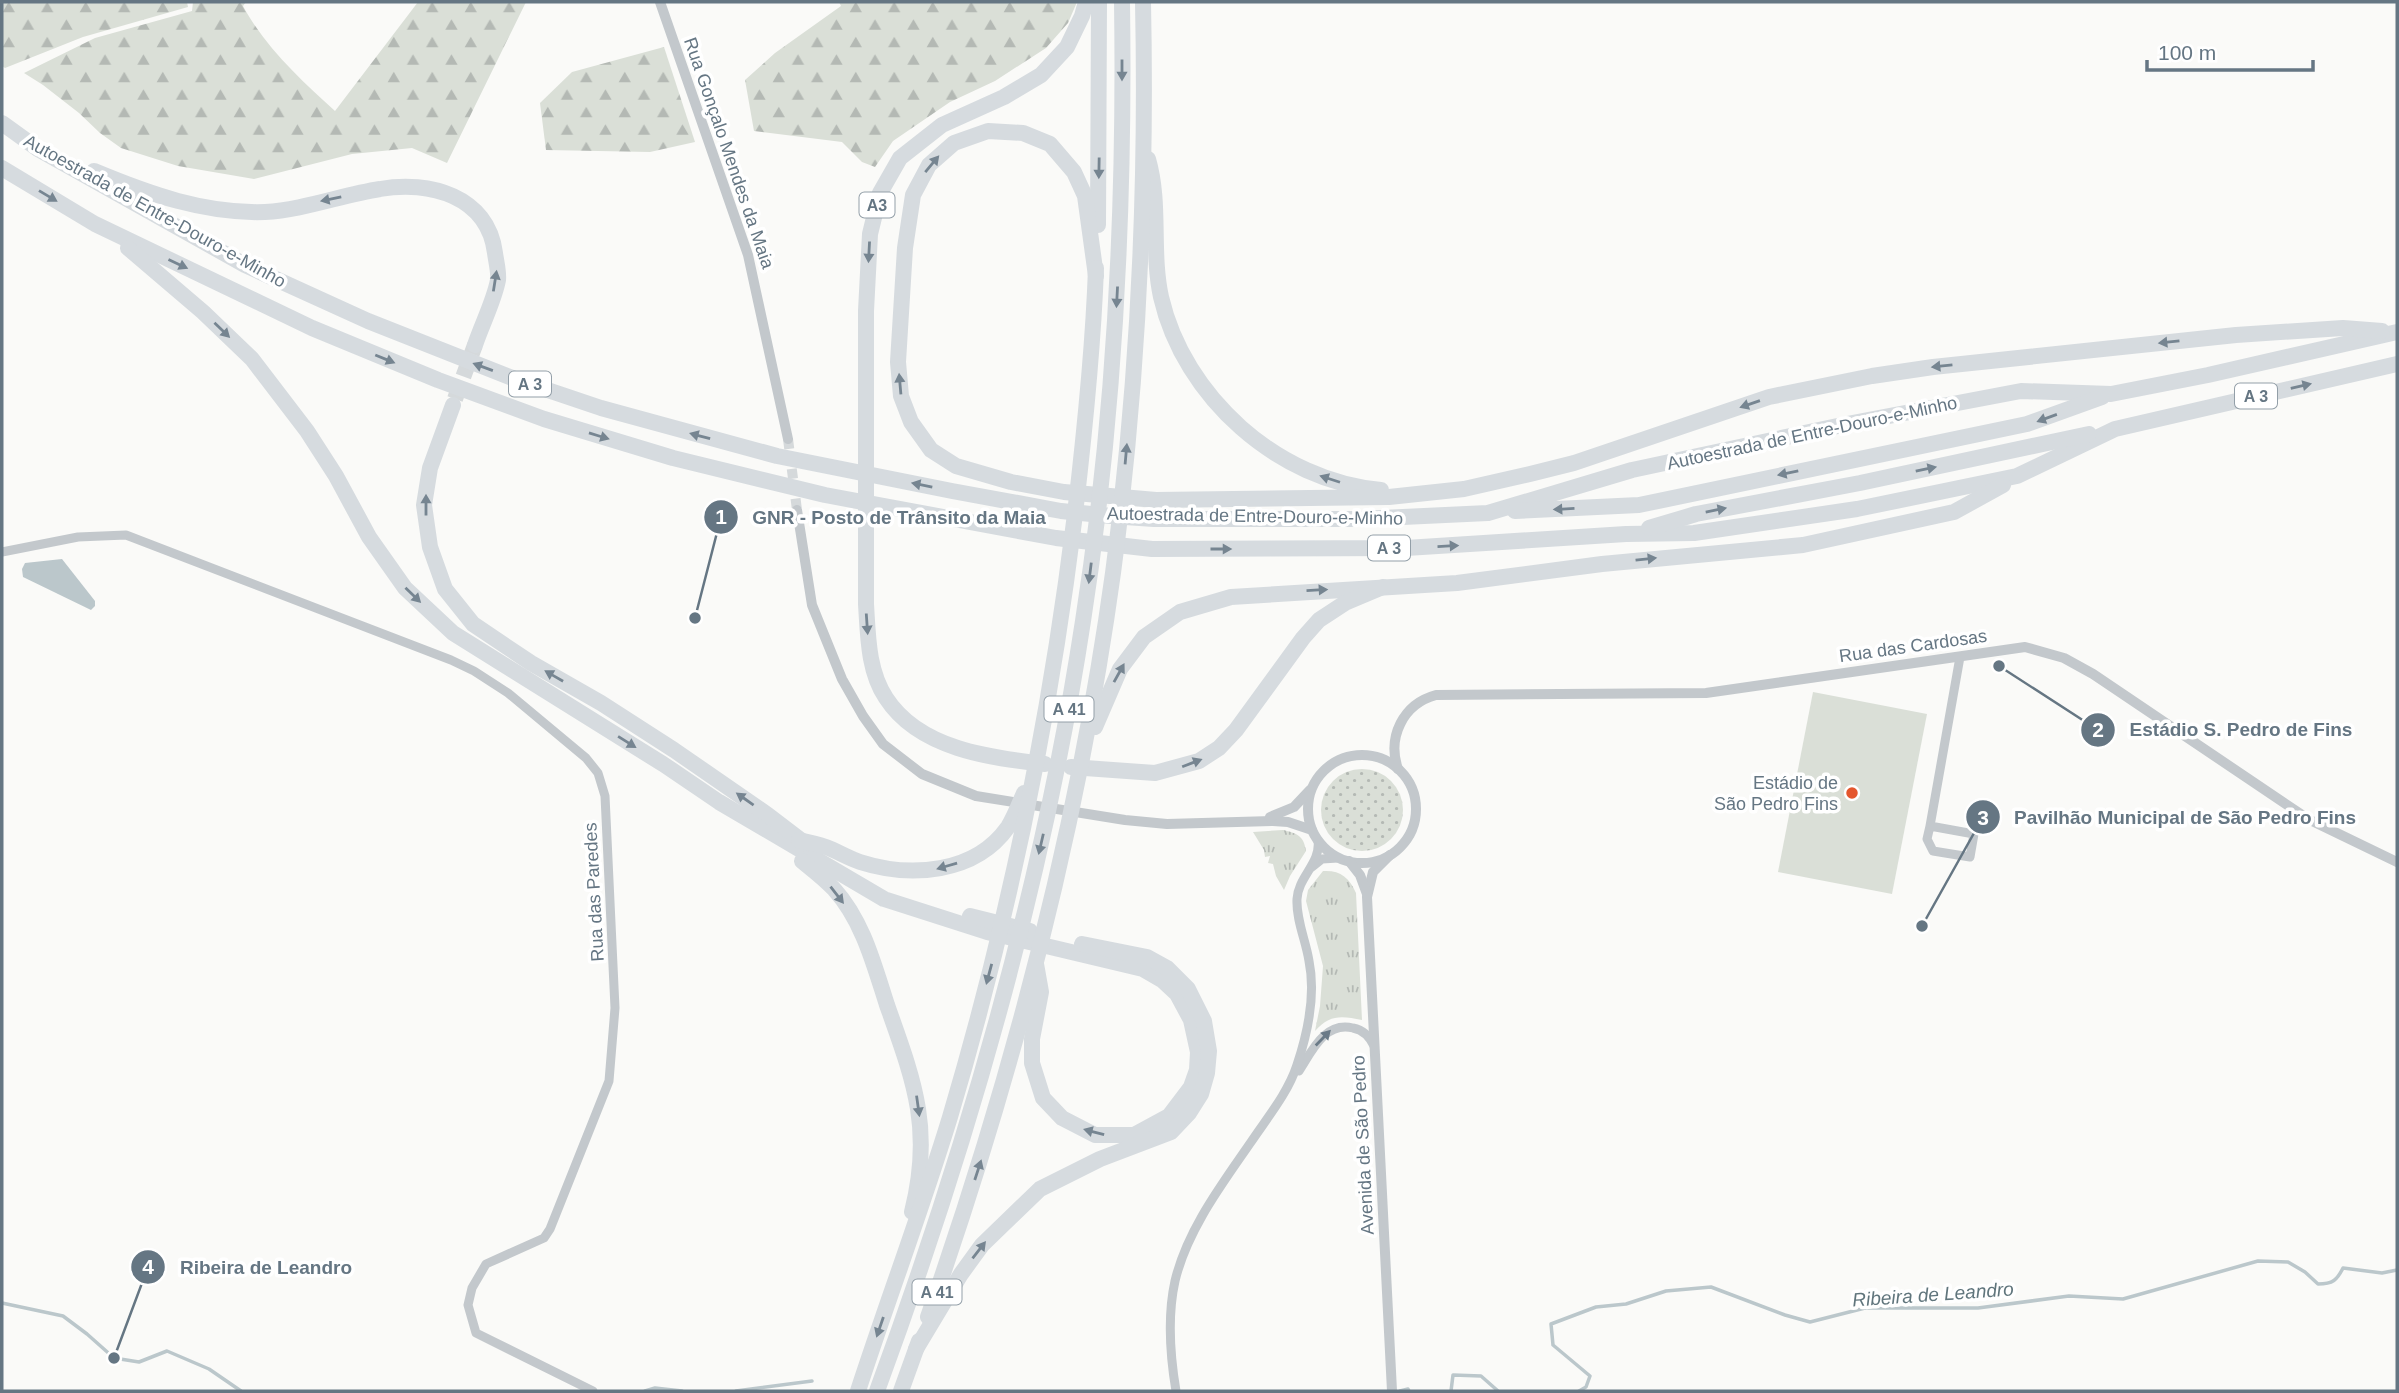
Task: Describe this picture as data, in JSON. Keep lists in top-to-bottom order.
{
  "streets": {
    "highway": [
      "A3",
      "Autoestrada de Entre-Douro-e-Minho",
      "A 3",
      "A 41"
    ],
    "street": [
      "Rua Gonçalo Mendes da Maia",
      "Rua das Cardosas",
      "Rua das Paredes",
      "Avenida de São Pedro"
    ]
  },
  "crossings": [
    ["Autoestrada de Entre-Douro-e-Minho", "A 3"],
    ["Rua das Cardosas", "Avenida de São Pedro"]
  ],
  "water": ["Ribeira de Leandro"],
  "places": [
    "GNR - Posto de Trânsito da Maia",
    "Estádio S. Pedro de Fins",
    "Estádio de São Pedro Fins",
    "Pavilhão Municipal de São Pedro Fins",
    "Ribeira de Leandro"
  ],
  "scale_bar": "100 m"
}
